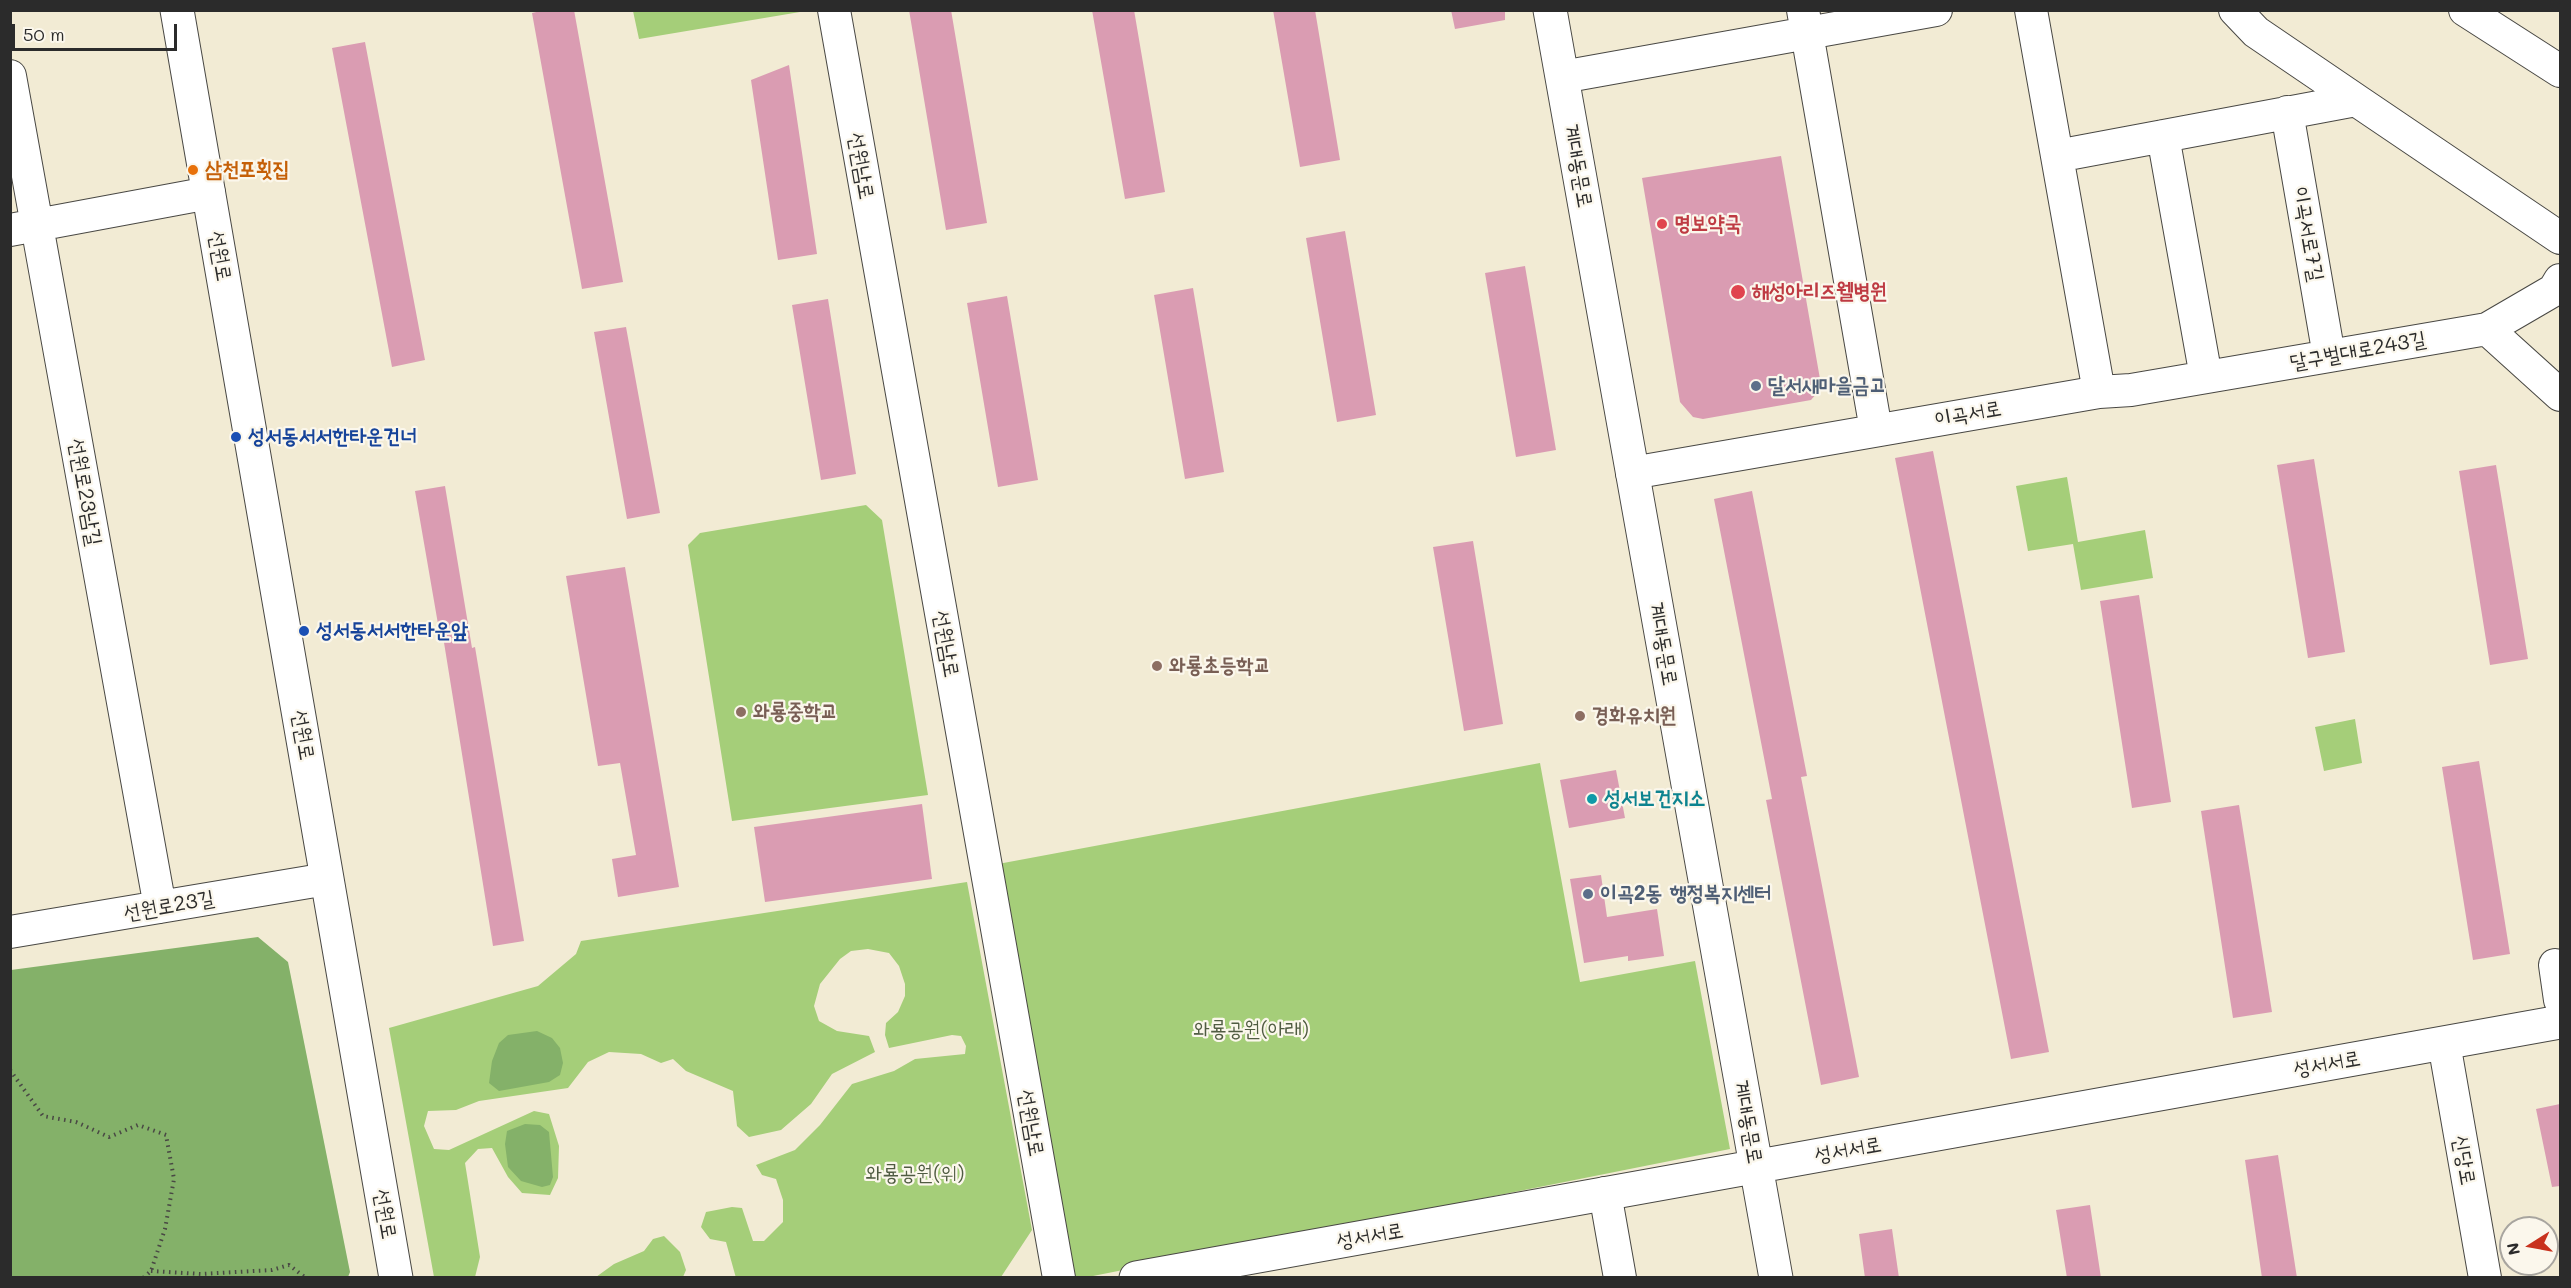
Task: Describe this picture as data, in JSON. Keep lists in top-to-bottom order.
{
  "streets": {
    "main road": ["계대동문로", "선원로", "성서서로"],
    "street": [
      "선원남로",
      "이곡서로7길",
      "달구벌대로243길",
      "이곡서로",
      "선원로23남길",
      "선원로23길",
      "신당로"
    ]
  },
  "crossings": [
    ["계대동문로", "이곡서로"],
    ["계대동문로", "성서서로"],
    ["이곡서로7길", "달구벌대로243길"],
    ["선원로", "선원로23길"],
    ["달구벌대로243길", "이곡서로"],
    ["선원로23남길", "선원로23길"],
    ["성서서로", "신당로"]
  ],
  "parks": ["와룡공원(아래)", "와룡공원(위)"],
  "places": [
    "삼천포횟집",
    "명보약국",
    "해성아리즈웰병원",
    "달서새마을금고",
    "성서동서서한타운건너",
    "성서동서서한타운앞",
    "와룡초등학교",
    "와룡중학교",
    "경화유치원",
    "성서보건지소",
    "이곡2동 행정복지센터"
  ],
  "scale_bar": "50 m",
  "north": "left"
}
